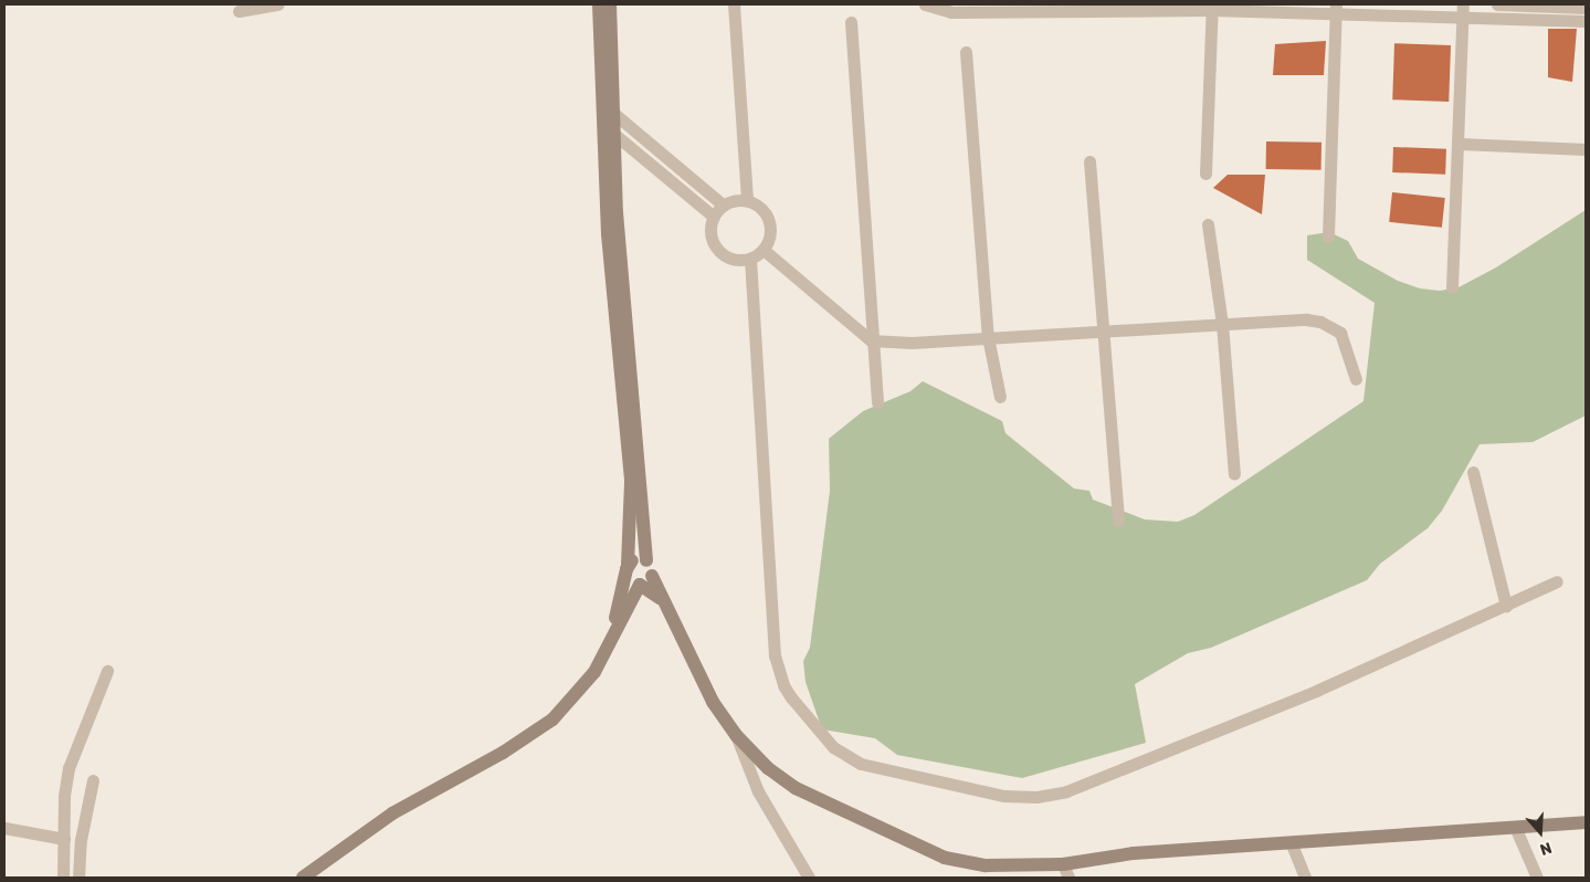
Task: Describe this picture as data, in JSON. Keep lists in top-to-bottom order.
{
  "north": "bottom"
}
